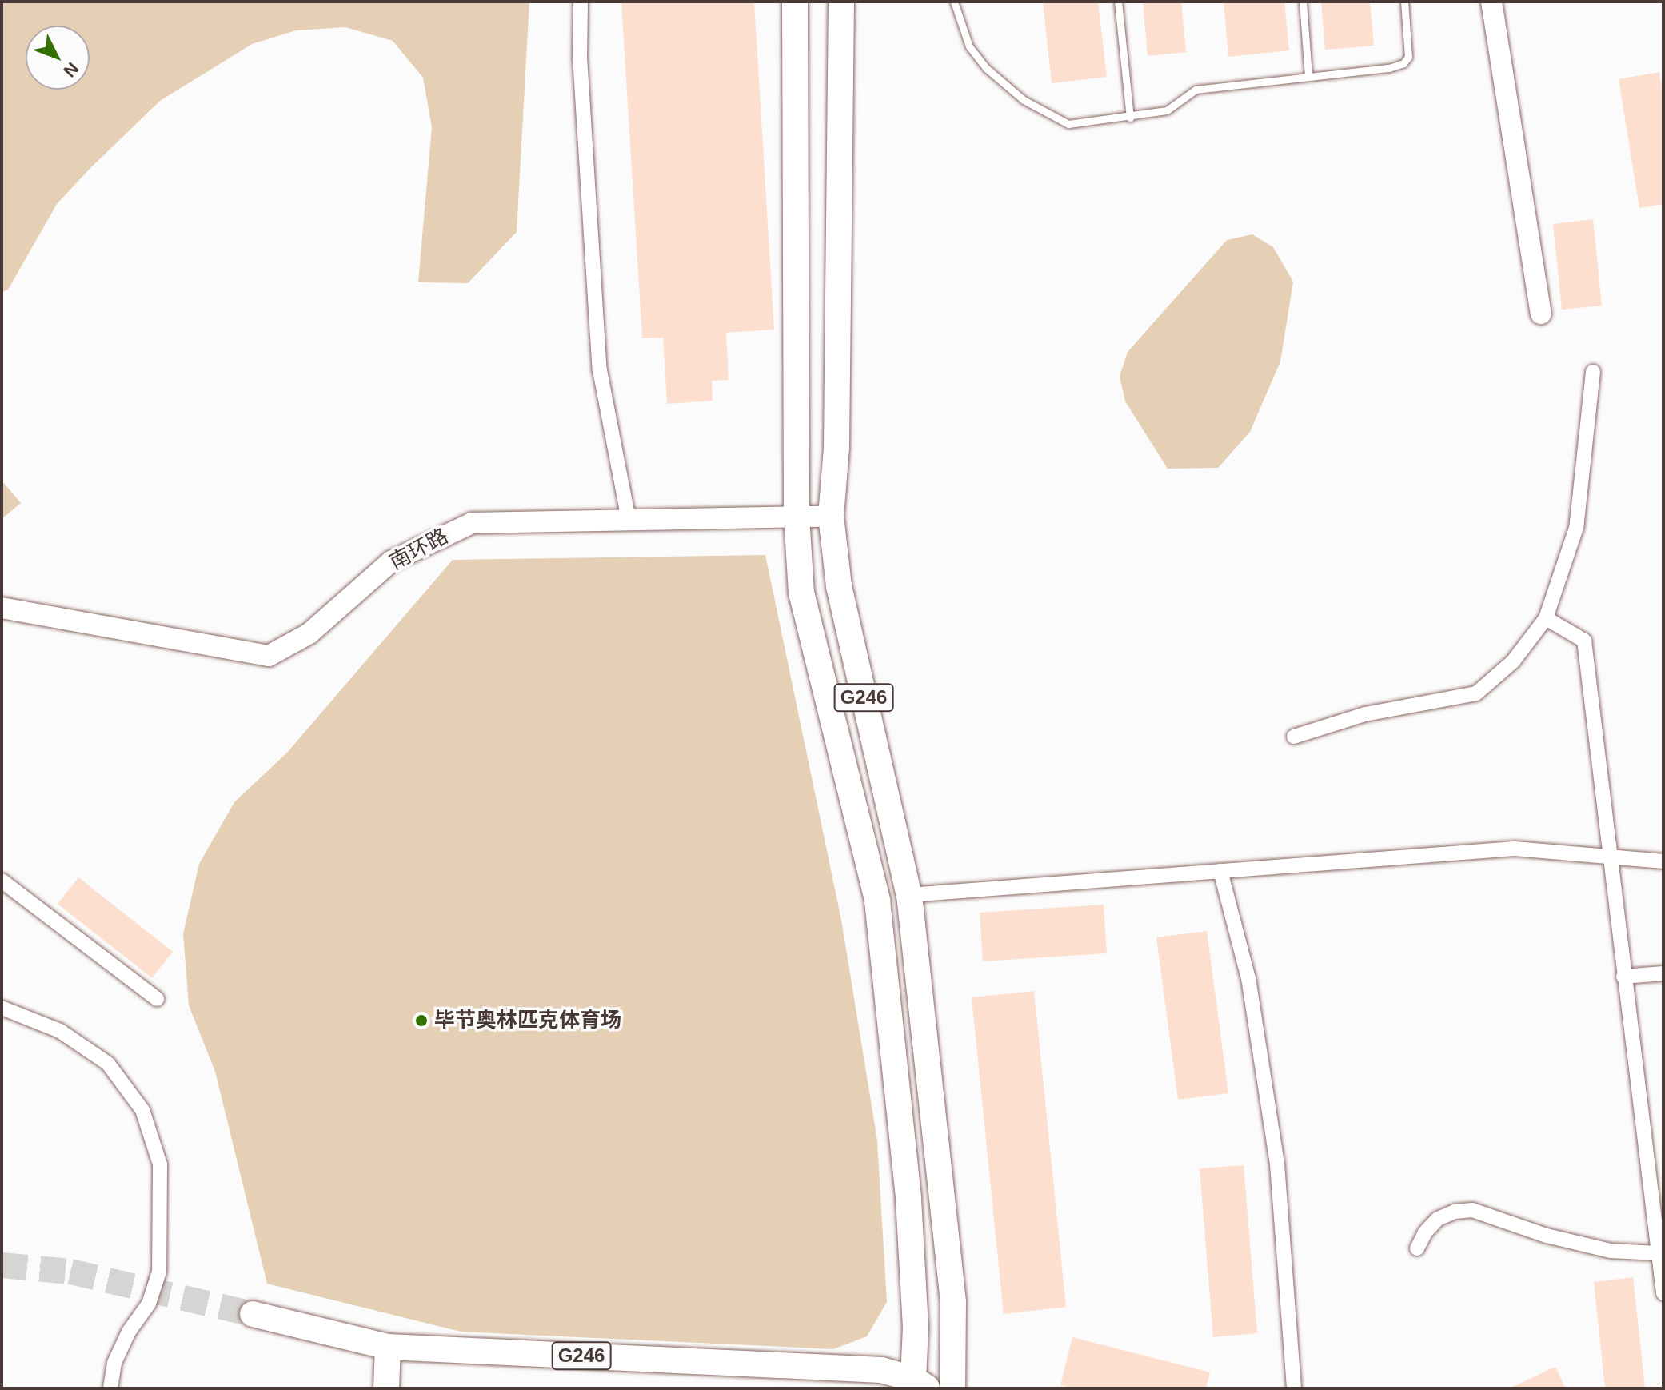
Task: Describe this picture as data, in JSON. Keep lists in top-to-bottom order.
{
  "streets": {
    "highway": ["G246"],
    "main road": ["南环路"]
  },
  "crossings": [
    ["南环路", "G246"]
  ],
  "places": ["毕节奥林匹克体育场"],
  "north": "bottom right"
}
